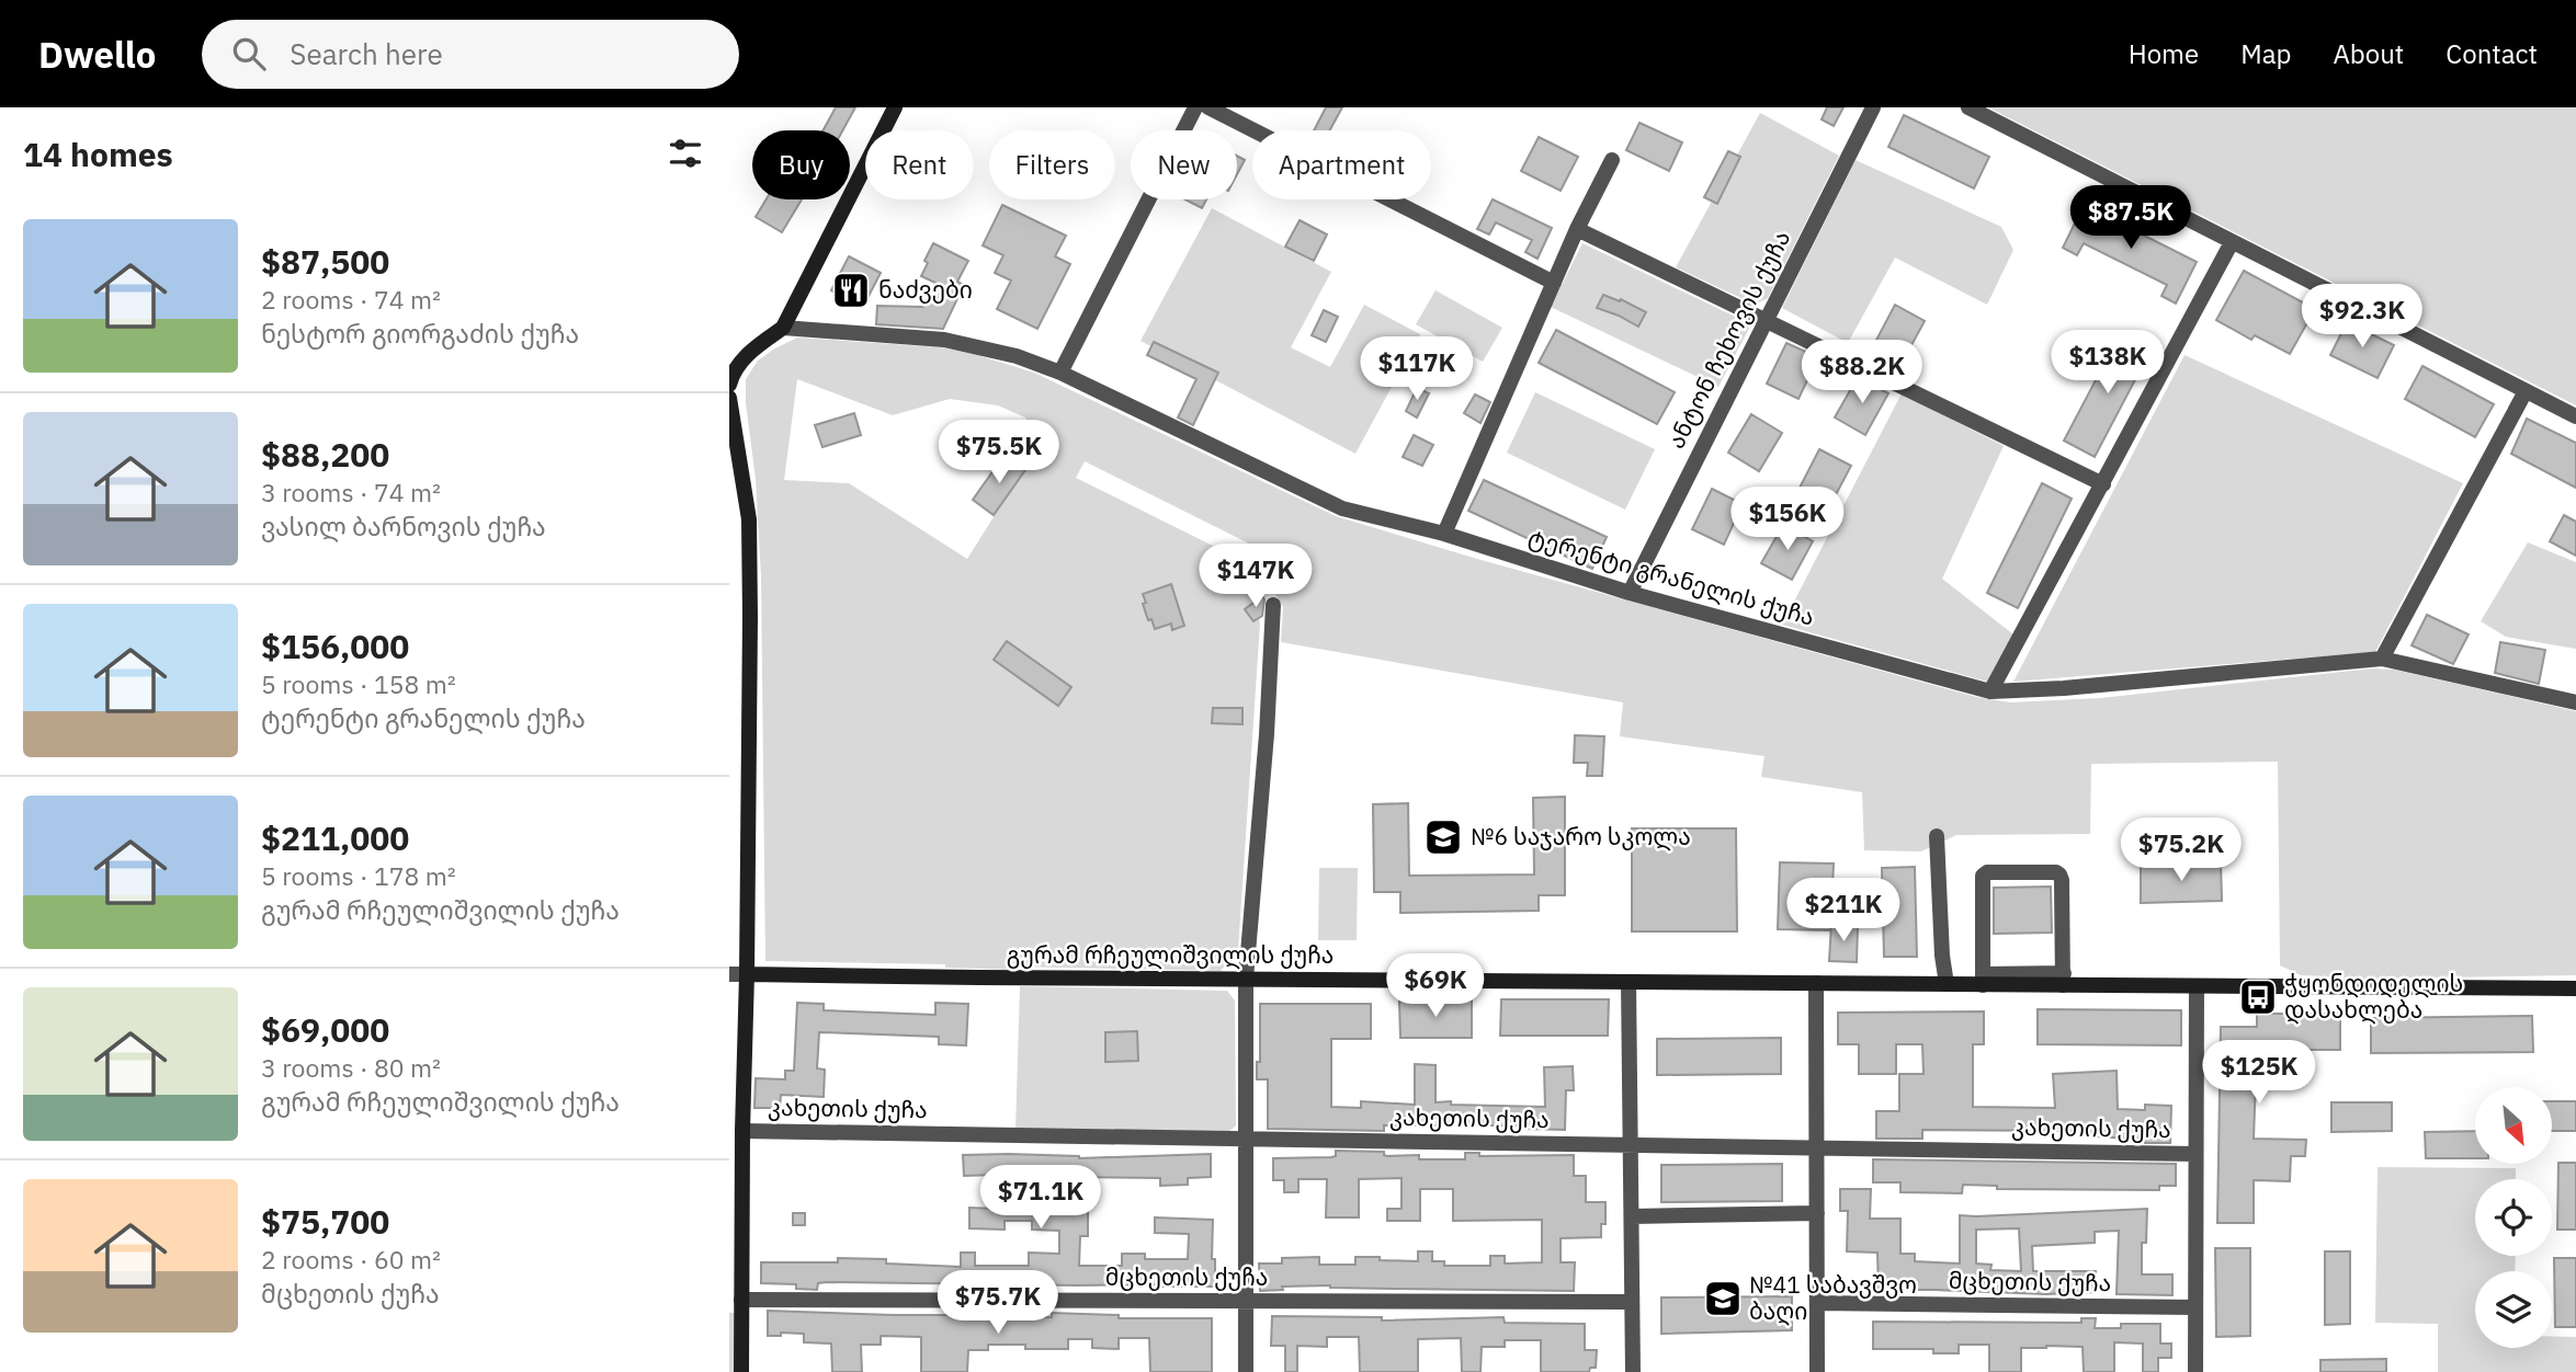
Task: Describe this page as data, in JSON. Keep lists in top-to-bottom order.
{
  "streets": {
    "street": [
      "ანტონ ჩეხოვის ქუჩა",
      "ტერენტი გრანელის ქუჩა",
      "გურამ რჩეულიშვილის ქუჩა",
      "კახეთის ქუჩა",
      "მცხეთის ქუჩა"
    ]
  },
  "crossings": [
    ["ანტონ ჩეხოვის ქუჩა", "ტერენტი გრანელის ქუჩა"]
  ],
  "places": {
    "restaurant": ["ნაძვები"],
    "school or university": ["№6 საჯარო სკოლა", "№41 საბავშვო ბაღი"],
    "bus stop": ["ჭყონდიდელის დასახლება"]
  },
  "north": "bottom right",
  "page": {
    "header": "Dwello",
    "search": "Search here",
    "nav": [
      "Home",
      "Map",
      "About",
      "Contact"
    ],
    "heading": "14 homes",
    "chip": [
      "Buy",
      "Rent",
      "Filters",
      "New",
      "Apartment"
    ],
    "price": [
      "$87.5K",
      "$92.3K",
      "$138K",
      "$117K",
      "$88.2K",
      "$75.5K",
      "$156K",
      "$147K",
      "$75.2K",
      "$211K",
      "$69K",
      "$125K",
      "$71.1K",
      "$75.7K"
    ],
    "list": [
      {
        "name": "$87,500",
        "note": "2 rooms · 74 m² · ნესტორ გიორგაძის ქუჩა"
      },
      {
        "name": "$88,200",
        "note": "3 rooms · 74 m² · ვასილ ბარნოვის ქუჩა"
      },
      {
        "name": "$156,000",
        "note": "5 rooms · 158 m² · ტერენტი გრანელის ქუჩა"
      },
      {
        "name": "$211,000",
        "note": "5 rooms · 178 m² · გურამ რჩეულიშვილის ქუჩა"
      },
      {
        "name": "$69,000",
        "note": "3 rooms · 80 m² · გურამ რჩეულიშვილის ქუჩა"
      },
      {
        "name": "$75,700",
        "note": "2 rooms · 60 m² · მცხეთის ქუჩა"
      }
    ]
  }
}
